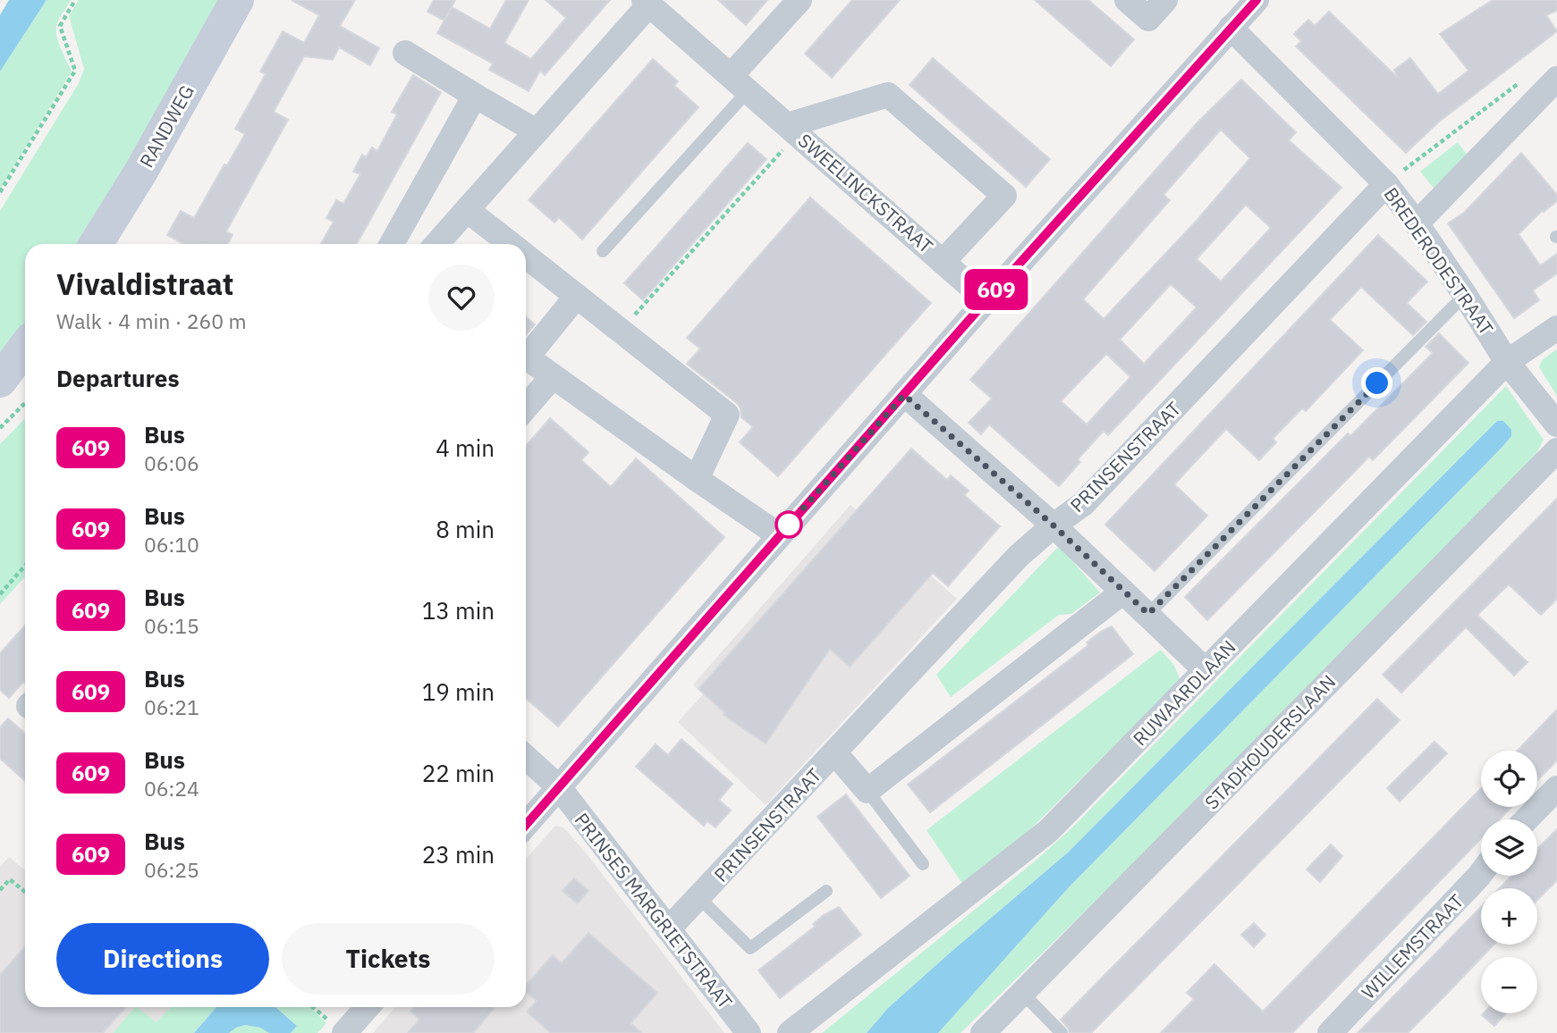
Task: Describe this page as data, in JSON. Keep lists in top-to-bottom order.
{
  "streets": {
    "street": [
      "RANDWEG",
      "SWEELINCKSTRAAT",
      "BREDERODESTRAAT",
      "PRINSENSTRAAT",
      "RUWAARDLAAN",
      "STADHOUDERSLAAN",
      "PRINSES MARGRIETSTRAAT",
      "WILLEMSTRAAT"
    ]
  },
  "crossings": [
    ["BREDERODESTRAAT", "PRINSENSTRAAT"],
    ["BREDERODESTRAAT", "RUWAARDLAAN"],
    ["PRINSENSTRAAT", "PRINSES MARGRIETSTRAAT"]
  ],
  "lines": ["bus line 609"],
  "page": {
    "on_map": "609",
    "heading": [
      ["Vivaldistraat", "Walk · 4 min · 260 m"],
      "Departures"
    ],
    "list": [
      {
        "mark": "609",
        "name": "Bus",
        "note": "06:06",
        "value": "4 min"
      },
      {
        "mark": "609",
        "name": "Bus",
        "note": "06:10",
        "value": "8 min"
      },
      {
        "mark": "609",
        "name": "Bus",
        "note": "06:15",
        "value": "13 min"
      },
      {
        "mark": "609",
        "name": "Bus",
        "note": "06:21",
        "value": "19 min"
      },
      {
        "mark": "609",
        "name": "Bus",
        "note": "06:24",
        "value": "22 min"
      },
      {
        "mark": "609",
        "name": "Bus",
        "note": "06:25",
        "value": "23 min"
      }
    ],
    "map_buttons": ["+", "−"],
    "buttons": ["Directions", "Tickets"]
  }
}
